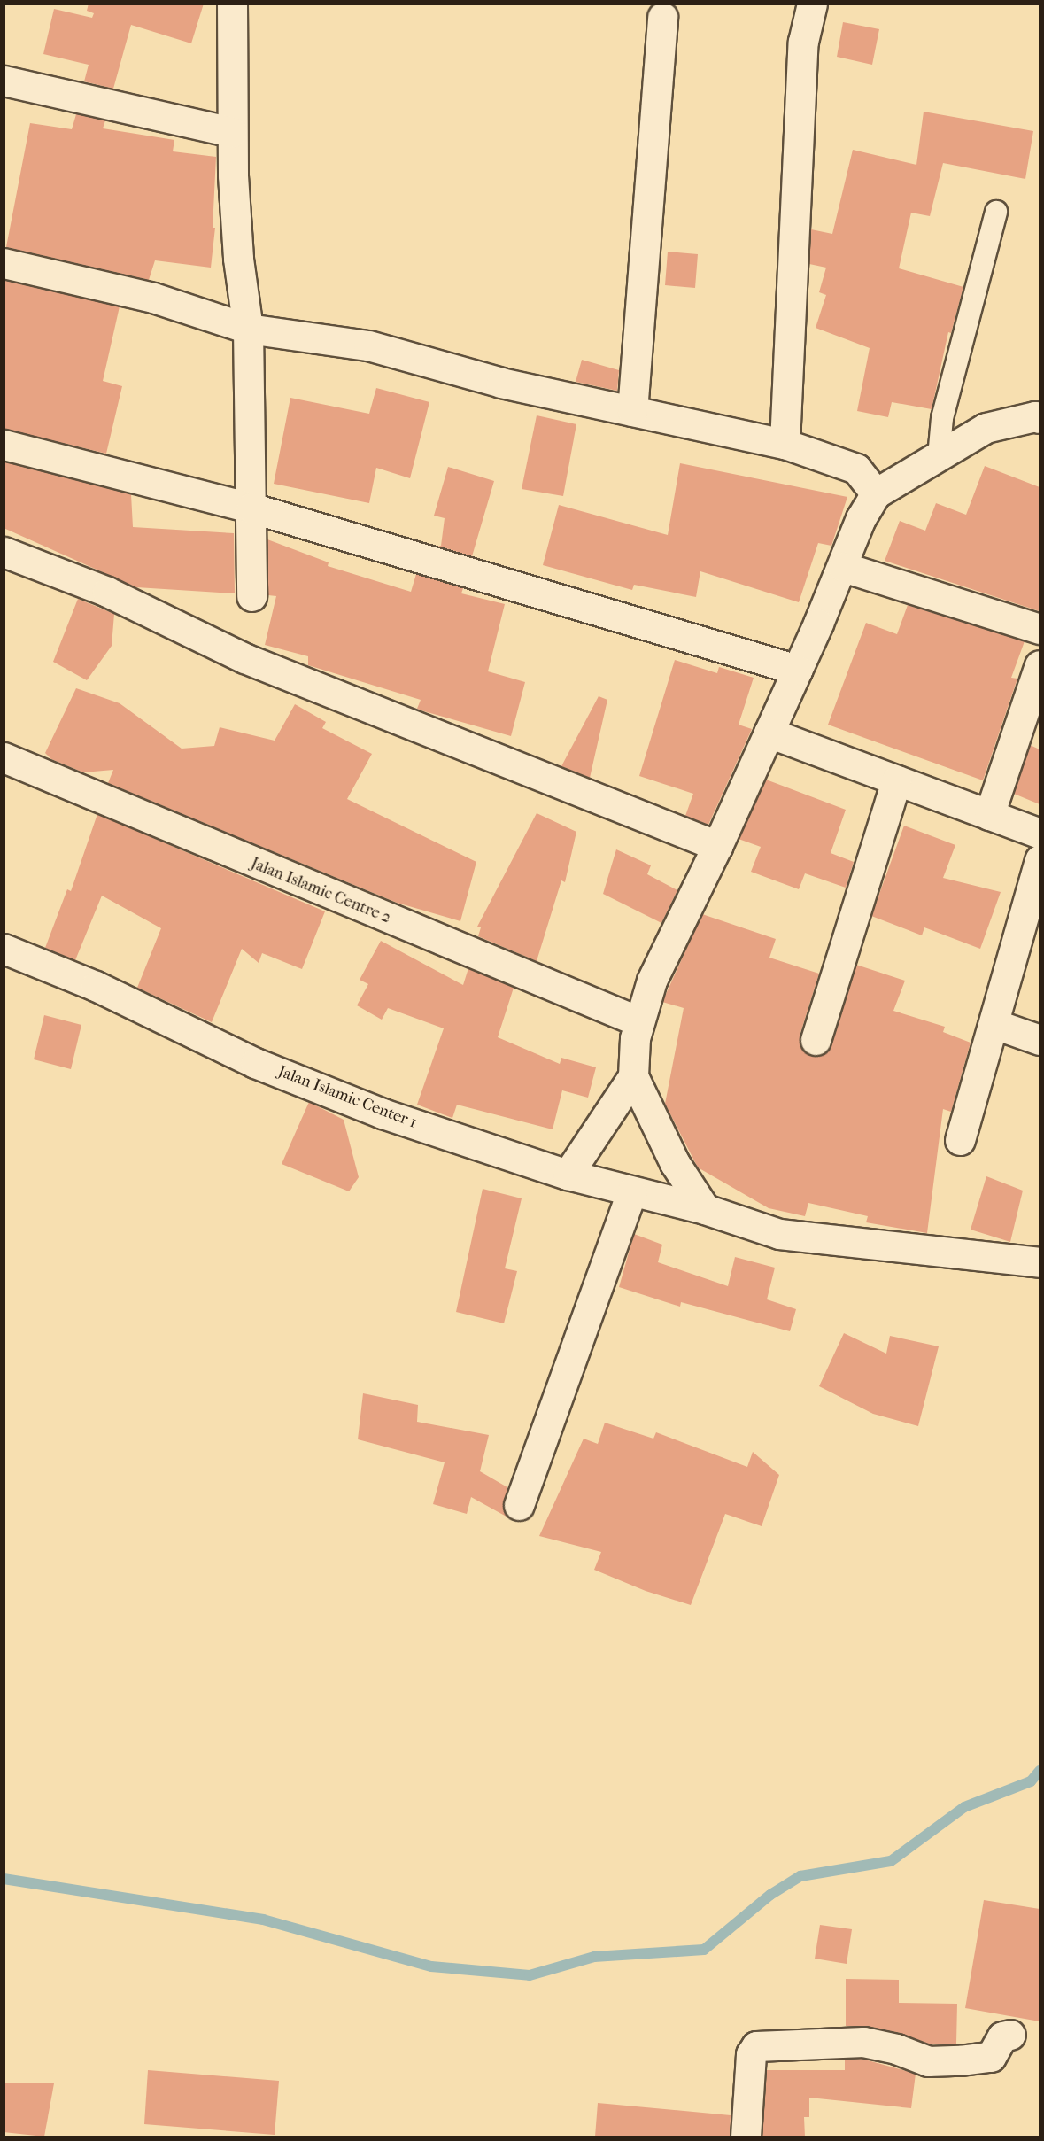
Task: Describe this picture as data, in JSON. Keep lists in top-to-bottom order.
{
  "streets": {
    "street": ["Jalan Islamic Centre 2", "Jalan Islamic Center 1"]
  }
}
